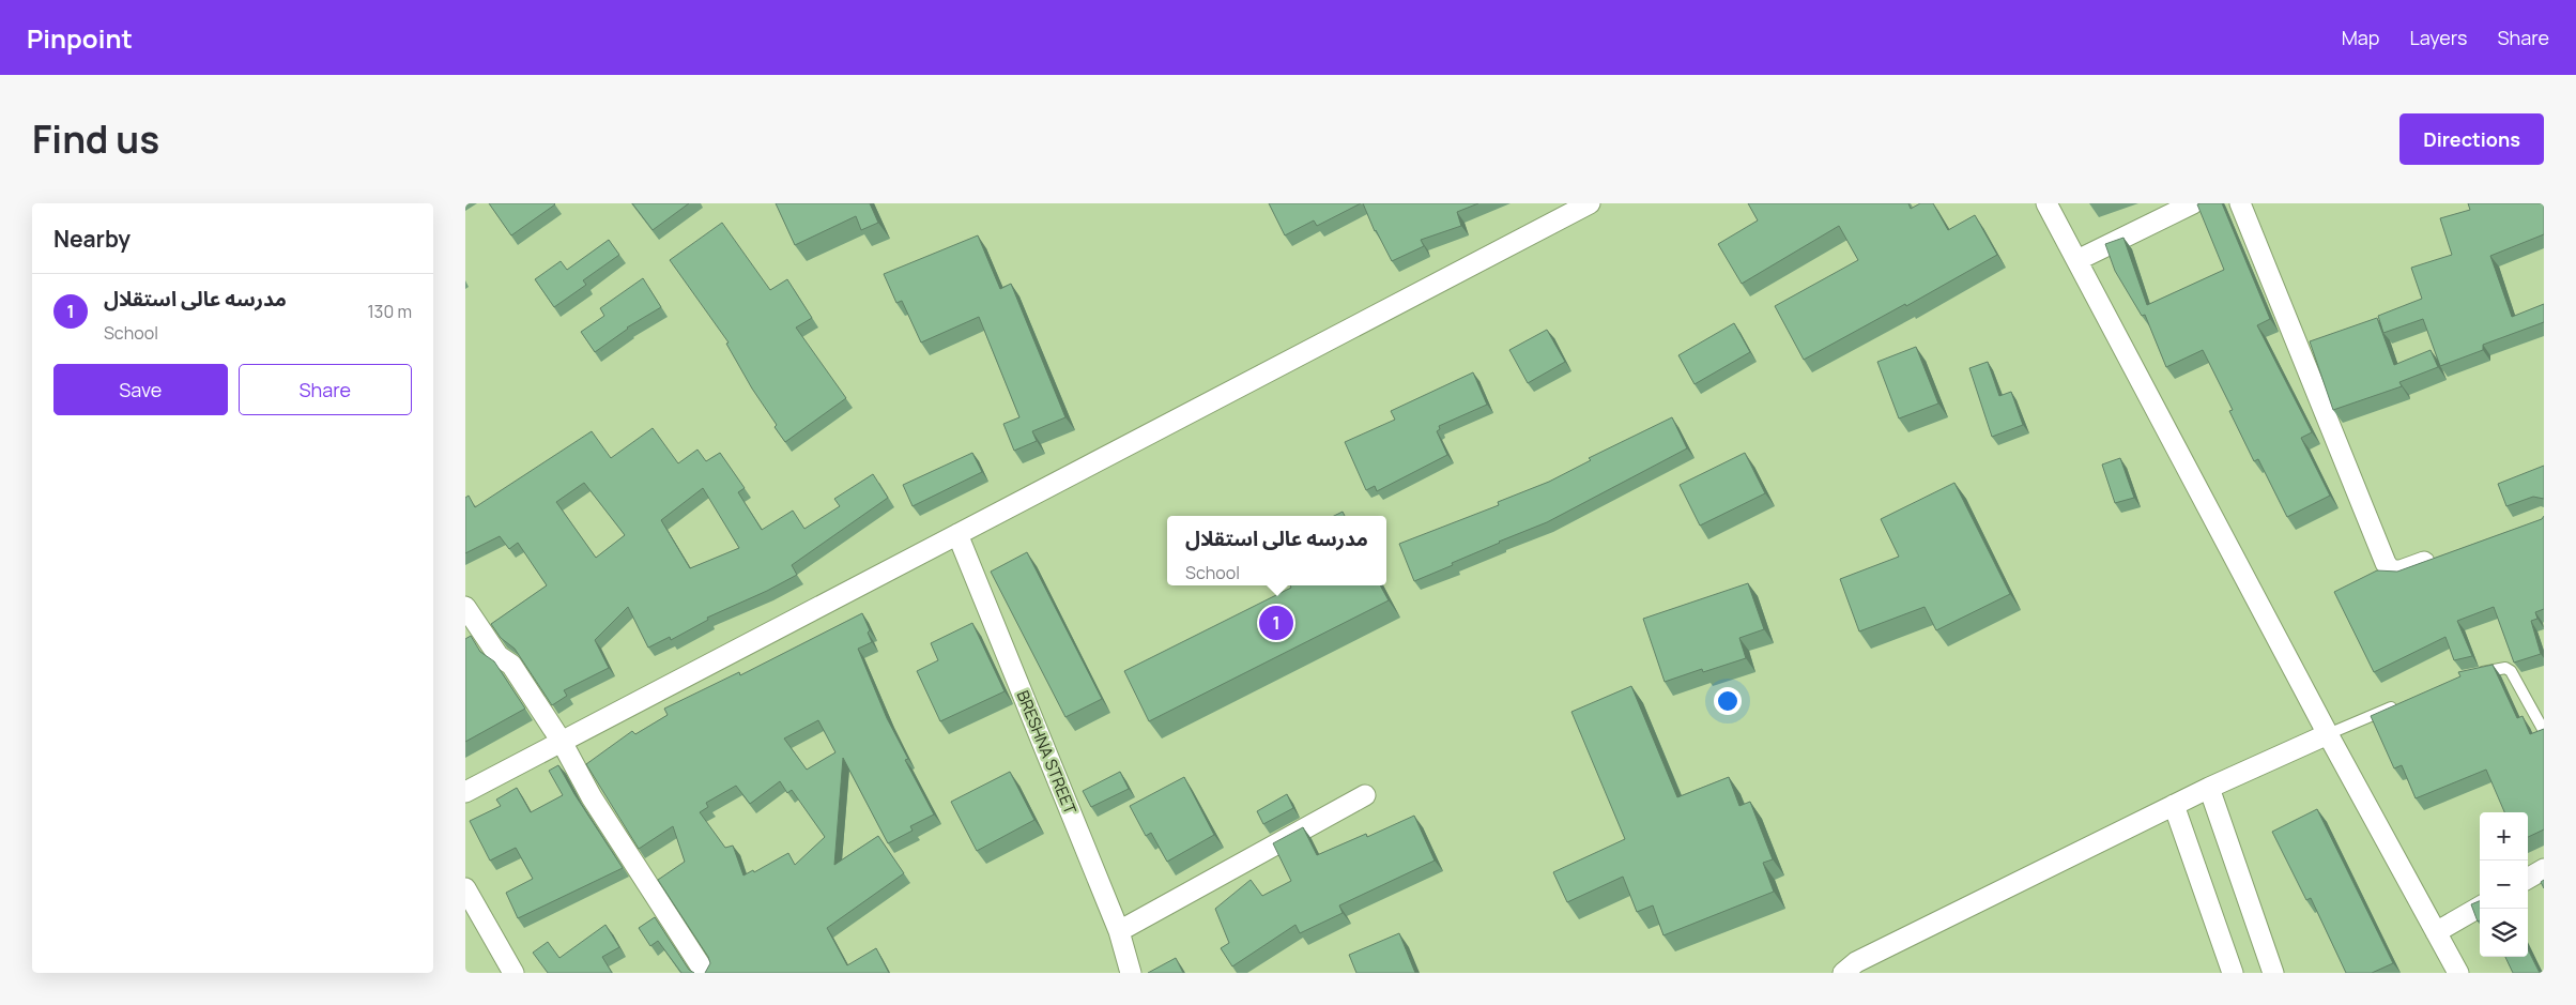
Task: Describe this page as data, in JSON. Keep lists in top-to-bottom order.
{
  "streets": {
    "street": ["BRESHNA STREET"]
  },
  "page": {
    "header": "Pinpoint",
    "nav": ["Map", "Layers", "Share"],
    "title": "Find us",
    "buttons": [
      "Directions",
      ["Save", "Share"]
    ],
    "heading": "Nearby",
    "list": [
      {
        "mark": "1",
        "name": "مدرسه عالی استقلال",
        "note": "School",
        "value": "130 m"
      }
    ],
    "popup": ["مدرسه عالی استقلال", "School"],
    "pins": "1",
    "map_buttons": ["+", "−"]
  }
}
